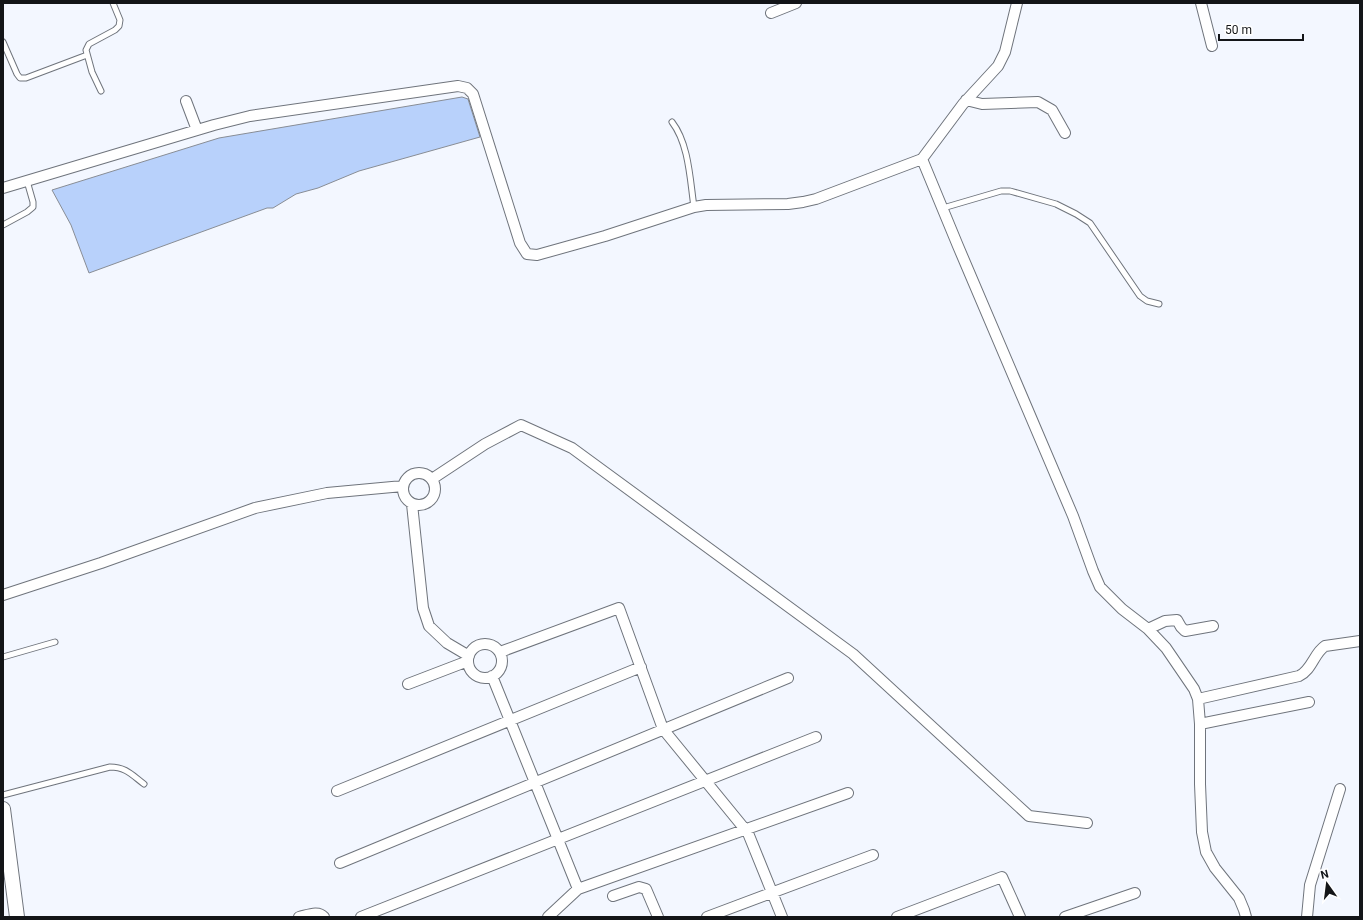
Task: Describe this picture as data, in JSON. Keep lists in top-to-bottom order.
{
  "scale_bar": "50 m",
  "north": "top"
}
